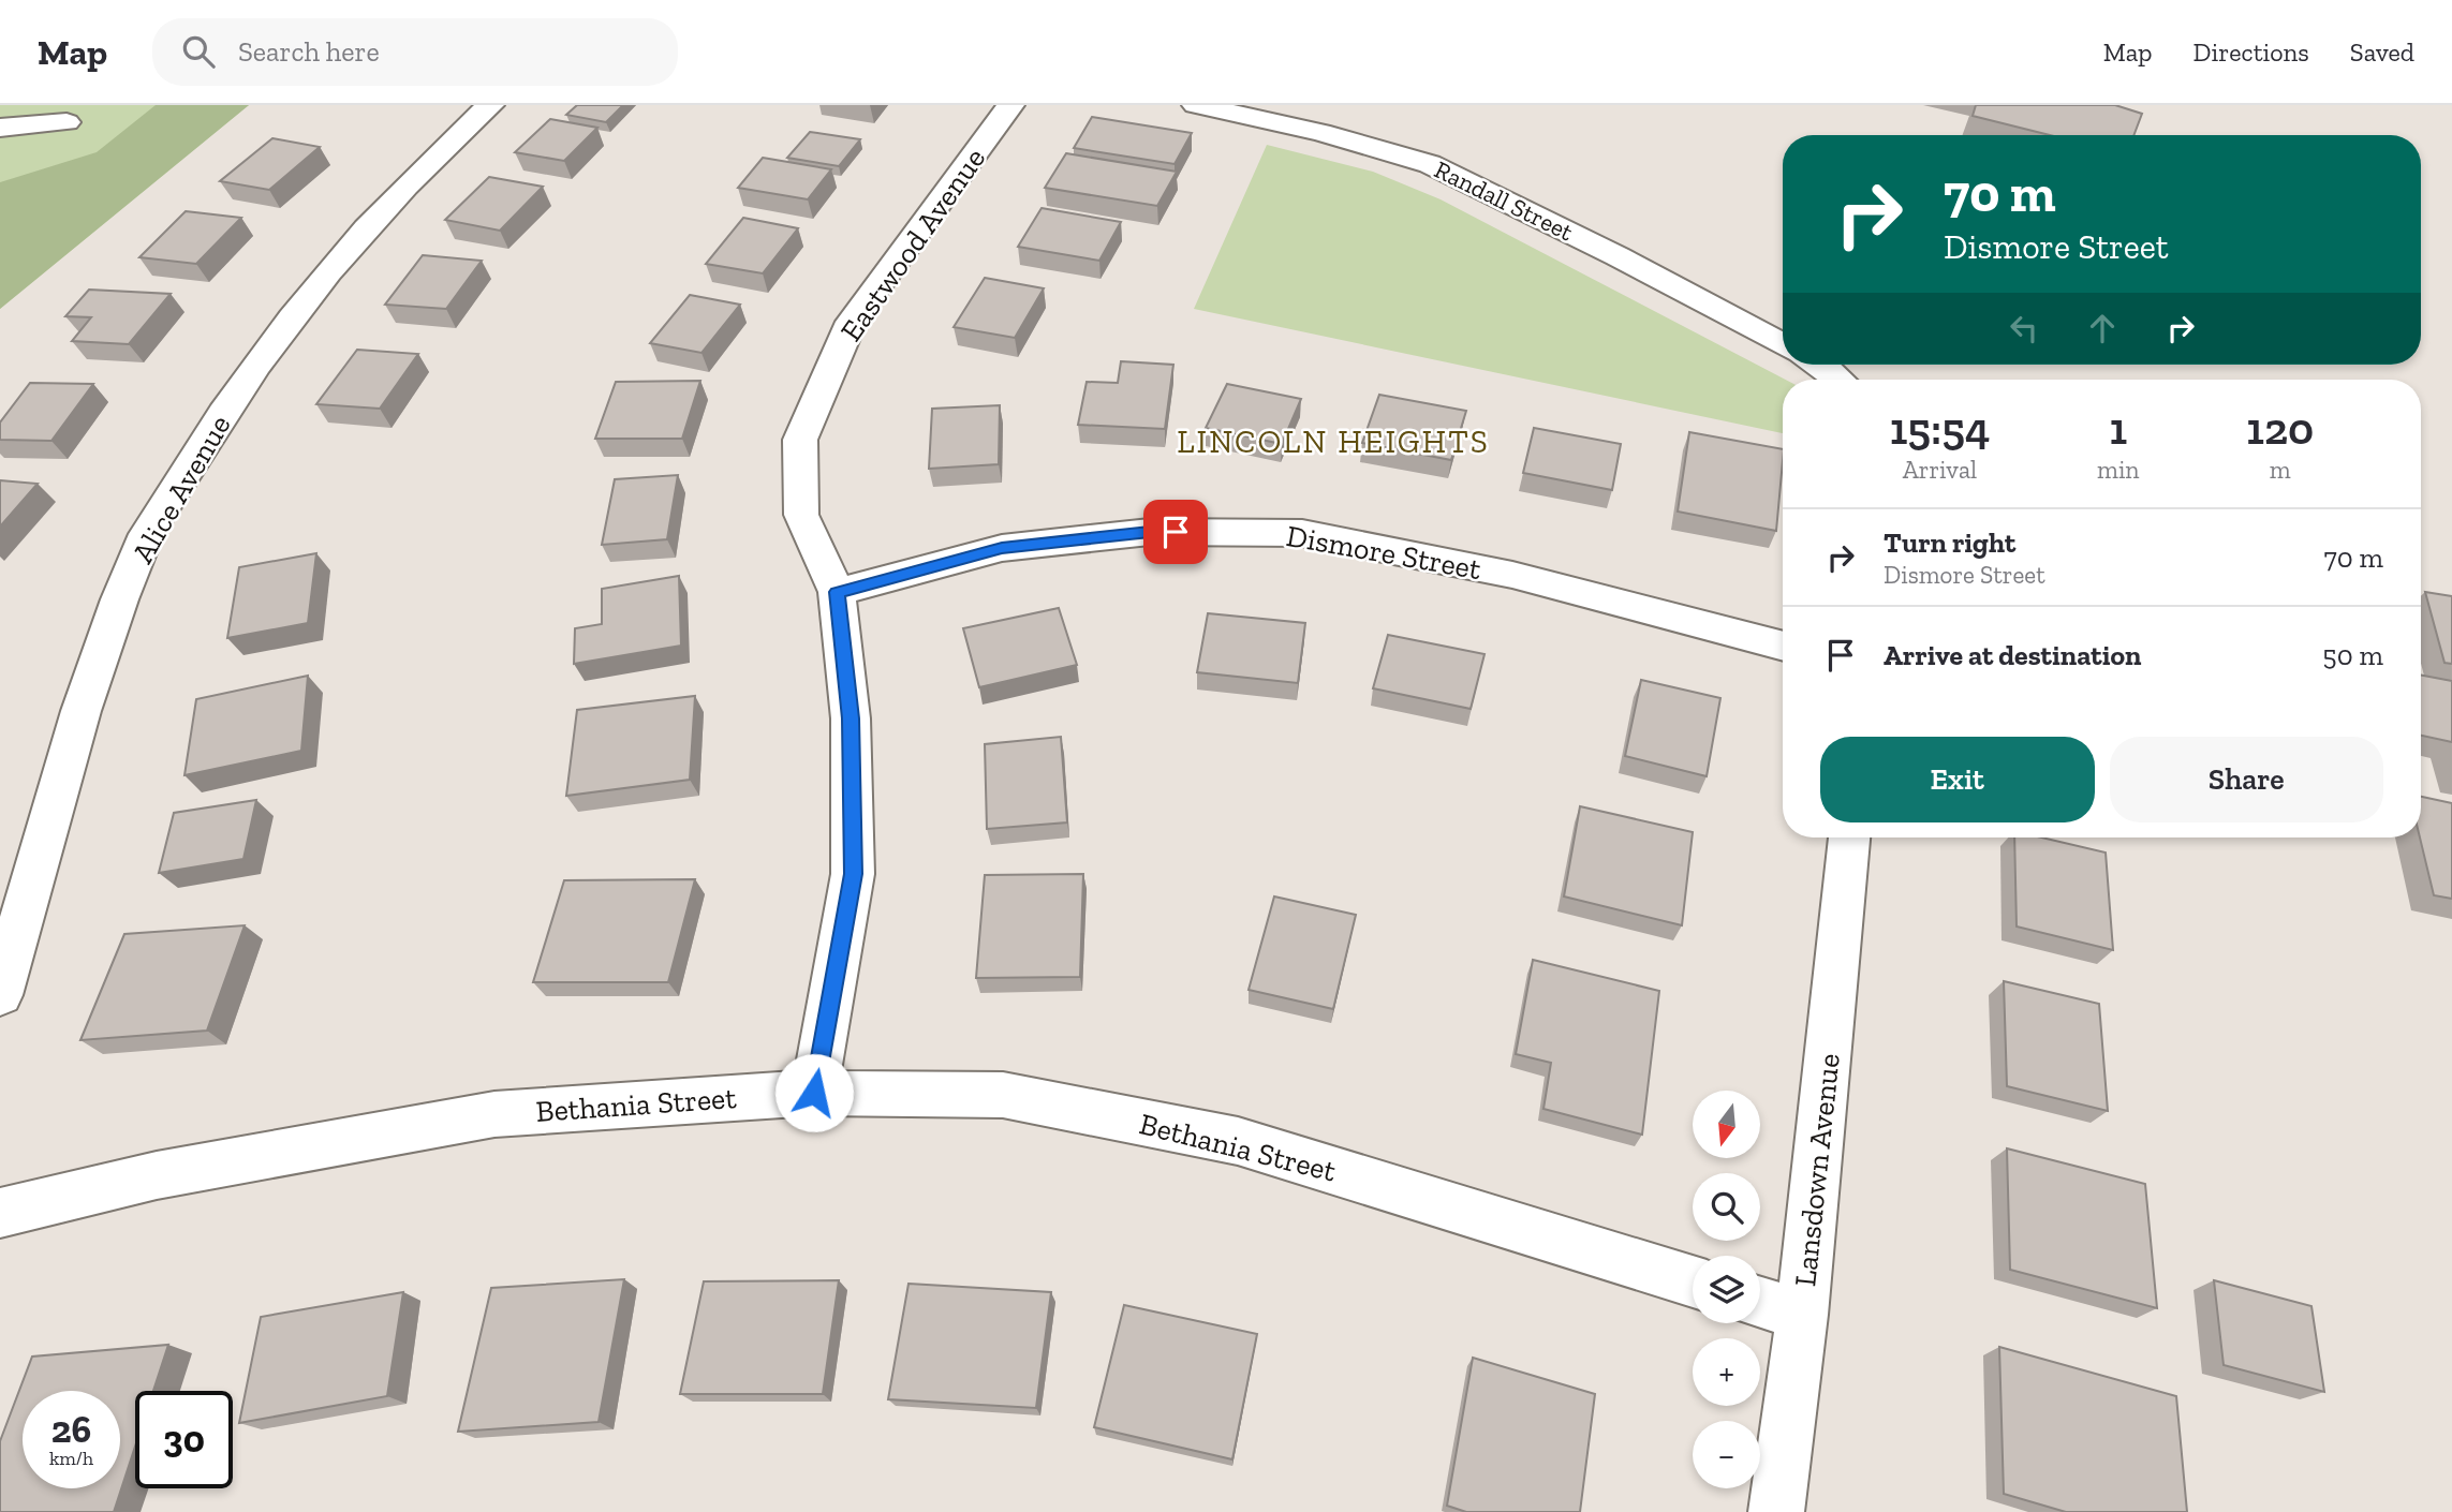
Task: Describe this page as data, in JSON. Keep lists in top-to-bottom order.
{
  "streets": {
    "street": [
      "Randall Street",
      "Eastwood Avenue",
      "Alice Avenue",
      "Dismore Street",
      "Bethania Street",
      "Lansdown Avenue"
    ]
  },
  "crossings": [
    ["Eastwood Avenue", "Dismore Street"],
    ["Eastwood Avenue", "Bethania Street"]
  ],
  "districts": ["LINCOLN HEIGHTS"],
  "north": "bottom",
  "page": {
    "header": "Map",
    "search": "Search here",
    "nav": ["Map", "Directions", "Saved"],
    "turn": ["70 m", "Dismore Street"],
    "eta": [
      "15:54",
      "Arrival",
      "1",
      "min",
      "120",
      "m"
    ],
    "list": [
      {
        "name": "Turn right",
        "note": "Dismore Street",
        "value": "70 m"
      },
      {
        "name": "Arrive at destination",
        "value": "50 m"
      }
    ],
    "buttons": ["Exit", "Share"],
    "map_buttons": ["+", "−"],
    "speed": "26 km/h",
    "limit": "30"
  }
}
